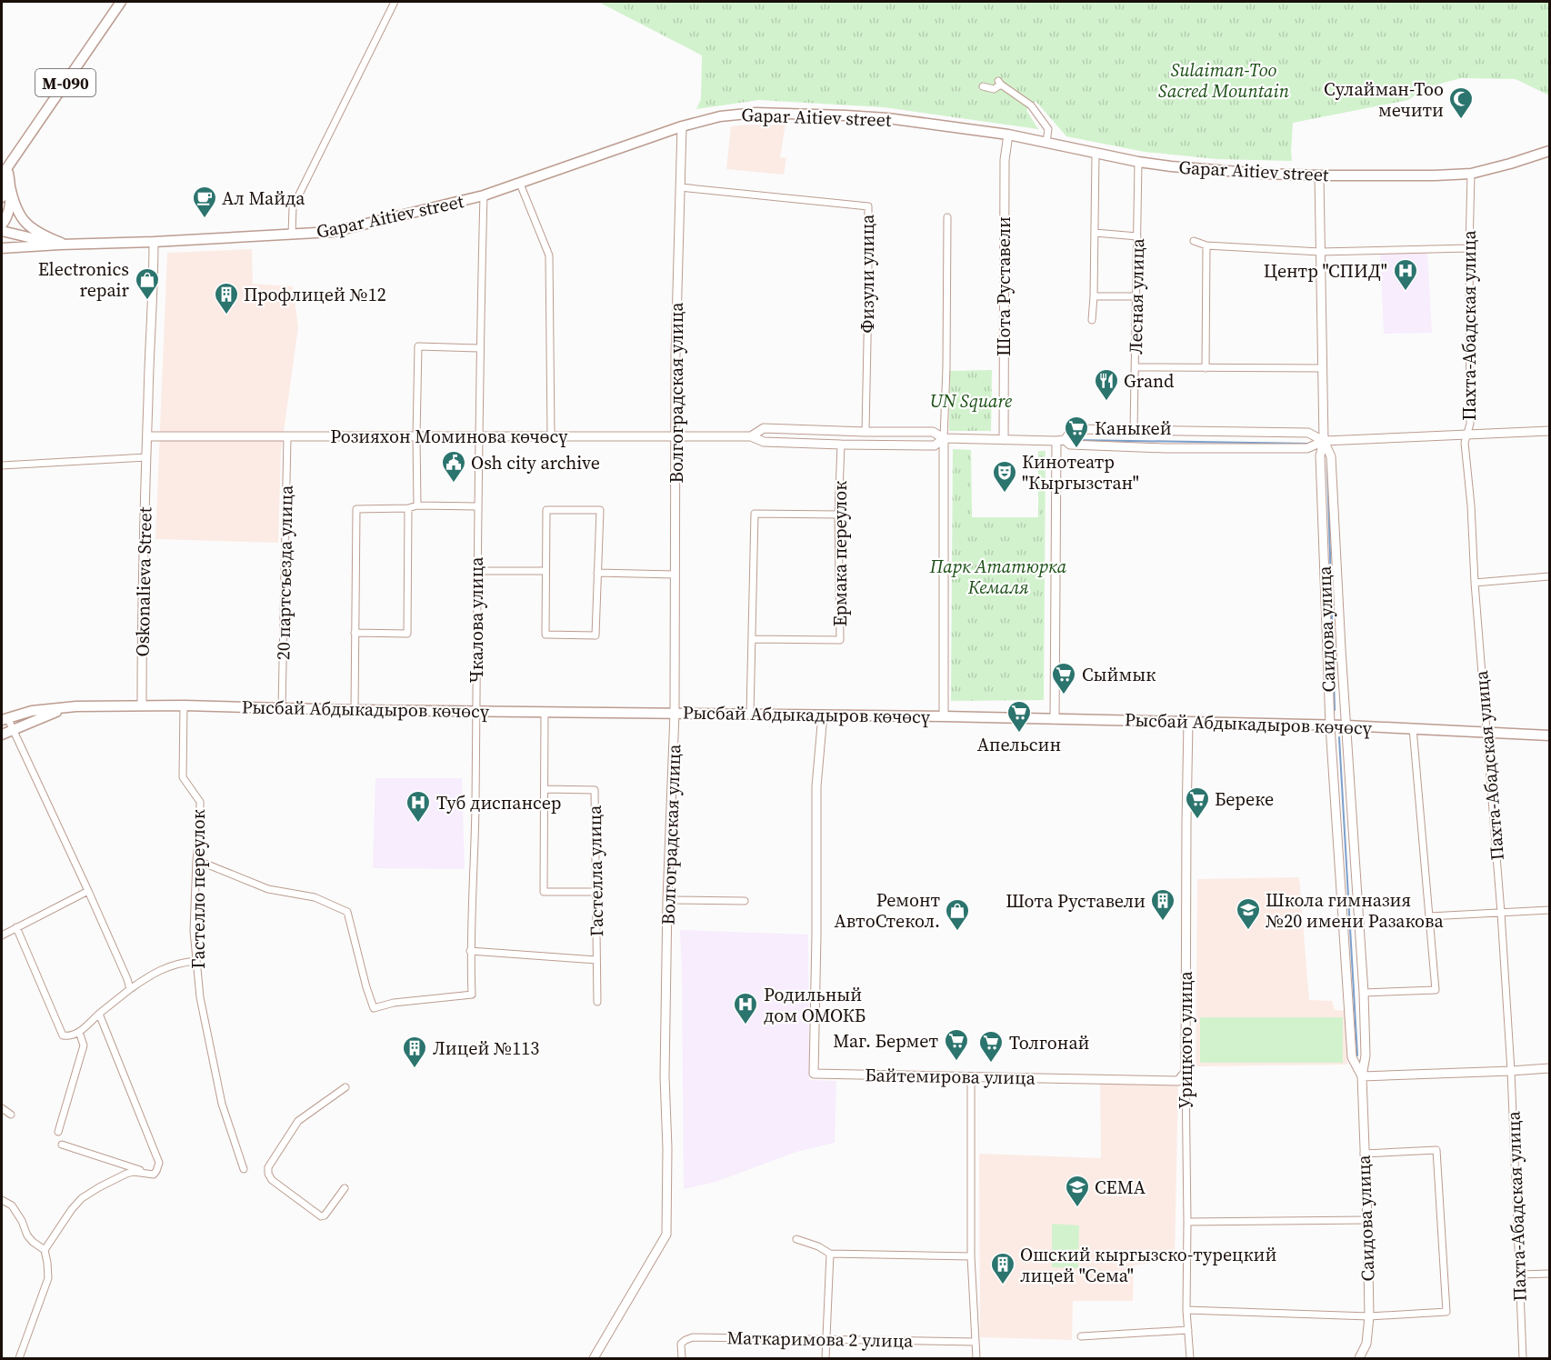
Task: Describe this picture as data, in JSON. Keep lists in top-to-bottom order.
{
  "streets": {
    "main road": ["М-090", "Gapar Aitiev street", "Рысбай Абдыкадыров көчөсү"],
    "street": [
      "Физули улица",
      "Шота Руставели",
      "Лесная улица",
      "Пахта-Абадская улица",
      "Волгоградская улица",
      "Розияхон Моминова көчөсү",
      "Ермака переулок",
      "20 партсъезда улица",
      "Oskonalieva Street",
      "Чкалова улица",
      "Саидова улица",
      "Гастелла улица",
      "Гастелло переулок",
      "Урицкого улица",
      "Байтемирова улица",
      "Маткаримова 2 улица"
    ]
  },
  "crossings": [
    ["Gapar Aitiev street", "Шота Руставели"],
    ["Gapar Aitiev street", "Лесная улица"],
    ["Gapar Aitiev street", "Пахта-Абадская улица"],
    ["Gapar Aitiev street", "Волгоградская улица"],
    ["Gapar Aitiev street", "Oskonalieva Street"],
    ["Gapar Aitiev street", "Чкалова улица"],
    ["Gapar Aitiev street", "Саидова улица"],
    ["Физули улица", "Волгоградская улица"],
    ["Физули улица", "Розияхон Моминова көчөсү"],
    ["Шота Руставели", "Розияхон Моминова көчөсү"],
    ["Лесная улица", "Розияхон Моминова көчөсү"],
    ["Пахта-Абадская улица", "Розияхон Моминова көчөсү"],
    ["Пахта-Абадская улица", "Рысбай Абдыкадыров көчөсү"],
    ["Волгоградская улица", "Розияхон Моминова көчөсү"],
    ["Волгоградская улица", "Рысбай Абдыкадыров көчөсү"],
    ["Розияхон Моминова көчөсү", "Ермака переулок"],
    ["Розияхон Моминова көчөсү", "20 партсъезда улица"],
    ["Розияхон Моминова көчөсү", "Oskonalieva Street"],
    ["Розияхон Моминова көчөсү", "Чкалова улица"],
    ["Розияхон Моминова көчөсү", "Саидова улица"],
    ["20 партсъезда улица", "Рысбай Абдыкадыров көчөсү"],
    ["Oskonalieva Street", "Рысбай Абдыкадыров көчөсү"],
    ["Чкалова улица", "Рысбай Абдыкадыров көчөсү"],
    ["Чкалова улица", "Гастелло переулок"],
    ["Саидова улица", "Рысбай Абдыкадыров көчөсү"],
    ["Рысбай Абдыкадыров көчөсү", "Гастелло переулок"],
    ["Рысбай Абдыкадыров көчөсү", "Урицкого улица"],
    ["Рысбай Абдыкадыров көчөсү", "Байтемирова улица"],
    ["Урицкого улица", "Байтемирова улица"]
  ],
  "parks": ["Sulaiman-Too Sacred Mountain", "UN Square", "Парк Ататюрка Кемаля"],
  "places": {
    "mosque": ["Сулайман-Тоо мечити"],
    "cafe": ["Ал Майда"],
    "hospital": ["Центр \"СПИД\"", "Туб диспансер", "Родильный дом ОМОКБ"],
    "shop": ["Electronics repair", "Ремонт АвтоСтекол."],
    "building": [
      "Профлицей №12",
      "Шота Руставели",
      "Лицей №113",
      "Ошский кыргызско-турецкий лицей \"Сема\""
    ],
    "restaurant": ["Grand"],
    "supermarket": [
      "Каныкей",
      "Сыймык",
      "Апельсин",
      "Береке",
      "Маг. Бермет",
      "Толгонай"
    ],
    "public building": ["Osh city archive"],
    "theatre": ["Кинотеатр \"Кыргызстан\""],
    "school or university": ["Школа гимназия №20 имени Разакова", "СЕМА"]
  }
}
